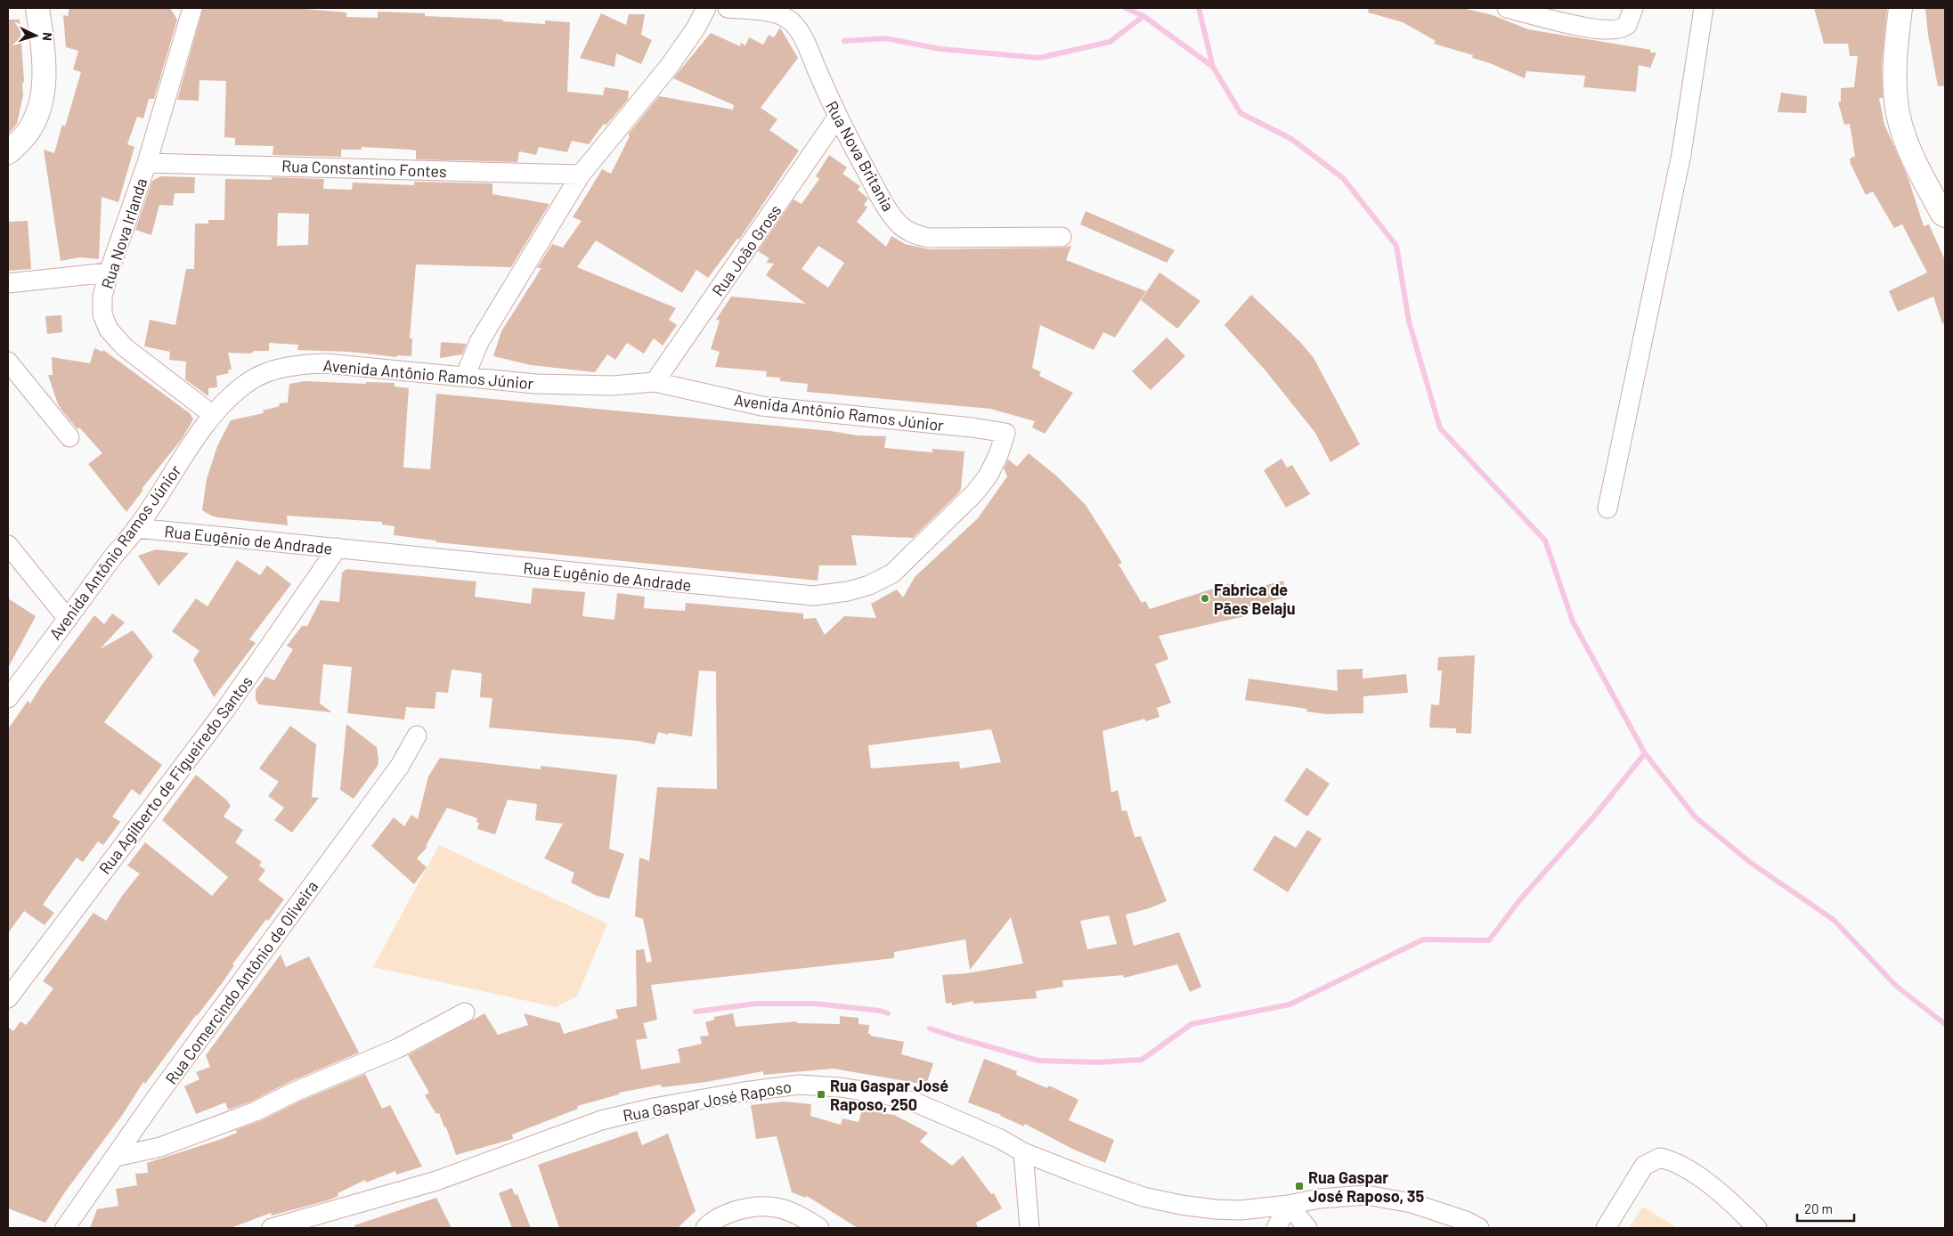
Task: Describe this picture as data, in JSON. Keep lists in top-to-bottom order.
{
  "streets": {
    "street": [
      "Rua Nova Britania",
      "Rua Constantino Fontes",
      "Rua Nova Irlanda",
      "Rua João Gross",
      "Avenida Antônio Ramos Júnior",
      "Rua Eugênio de Andrade",
      "Rua Agilberto de Figueiredo Santos",
      "Rua Comercindo Antônio de Oliveira",
      "Rua Gaspar José Raposo"
    ]
  },
  "crossings": [
    ["Rua Nova Britania", "Rua João Gross"],
    ["Rua Constantino Fontes", "Rua Nova Irlanda"],
    ["Rua Nova Irlanda", "Avenida Antônio Ramos Júnior"],
    ["Rua João Gross", "Avenida Antônio Ramos Júnior"],
    ["Avenida Antônio Ramos Júnior", "Rua Eugênio de Andrade"],
    ["Rua Eugênio de Andrade", "Rua Agilberto de Figueiredo Santos"]
  ],
  "places": {
    "other": ["Fabrica de Pães Belaju"],
    "transit": ["Rua Gaspar José Raposo, 250", "Rua Gaspar José Raposo, 35"]
  },
  "scale_bar": "20 m",
  "north": "right"
}
